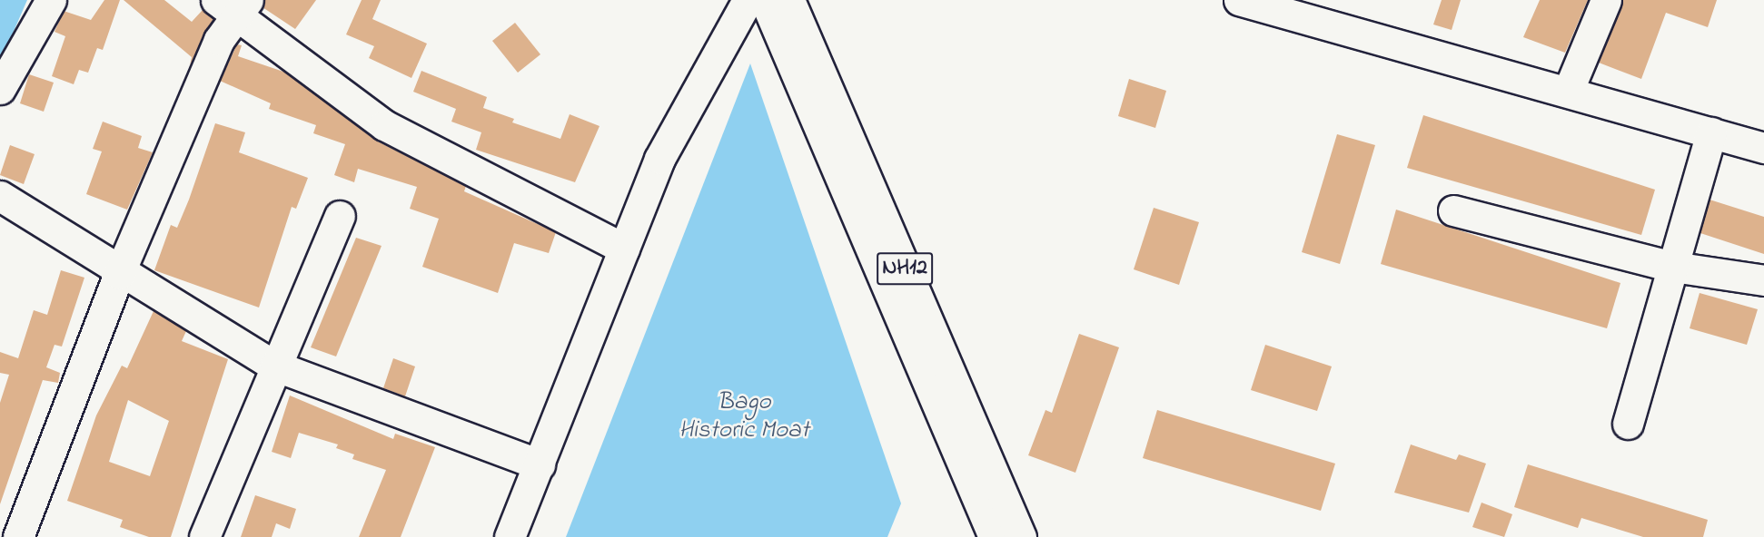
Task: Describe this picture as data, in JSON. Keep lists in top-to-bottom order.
{
  "streets": {
    "main road": ["NH12"]
  },
  "water": ["Bago Historic Moat"]
}
